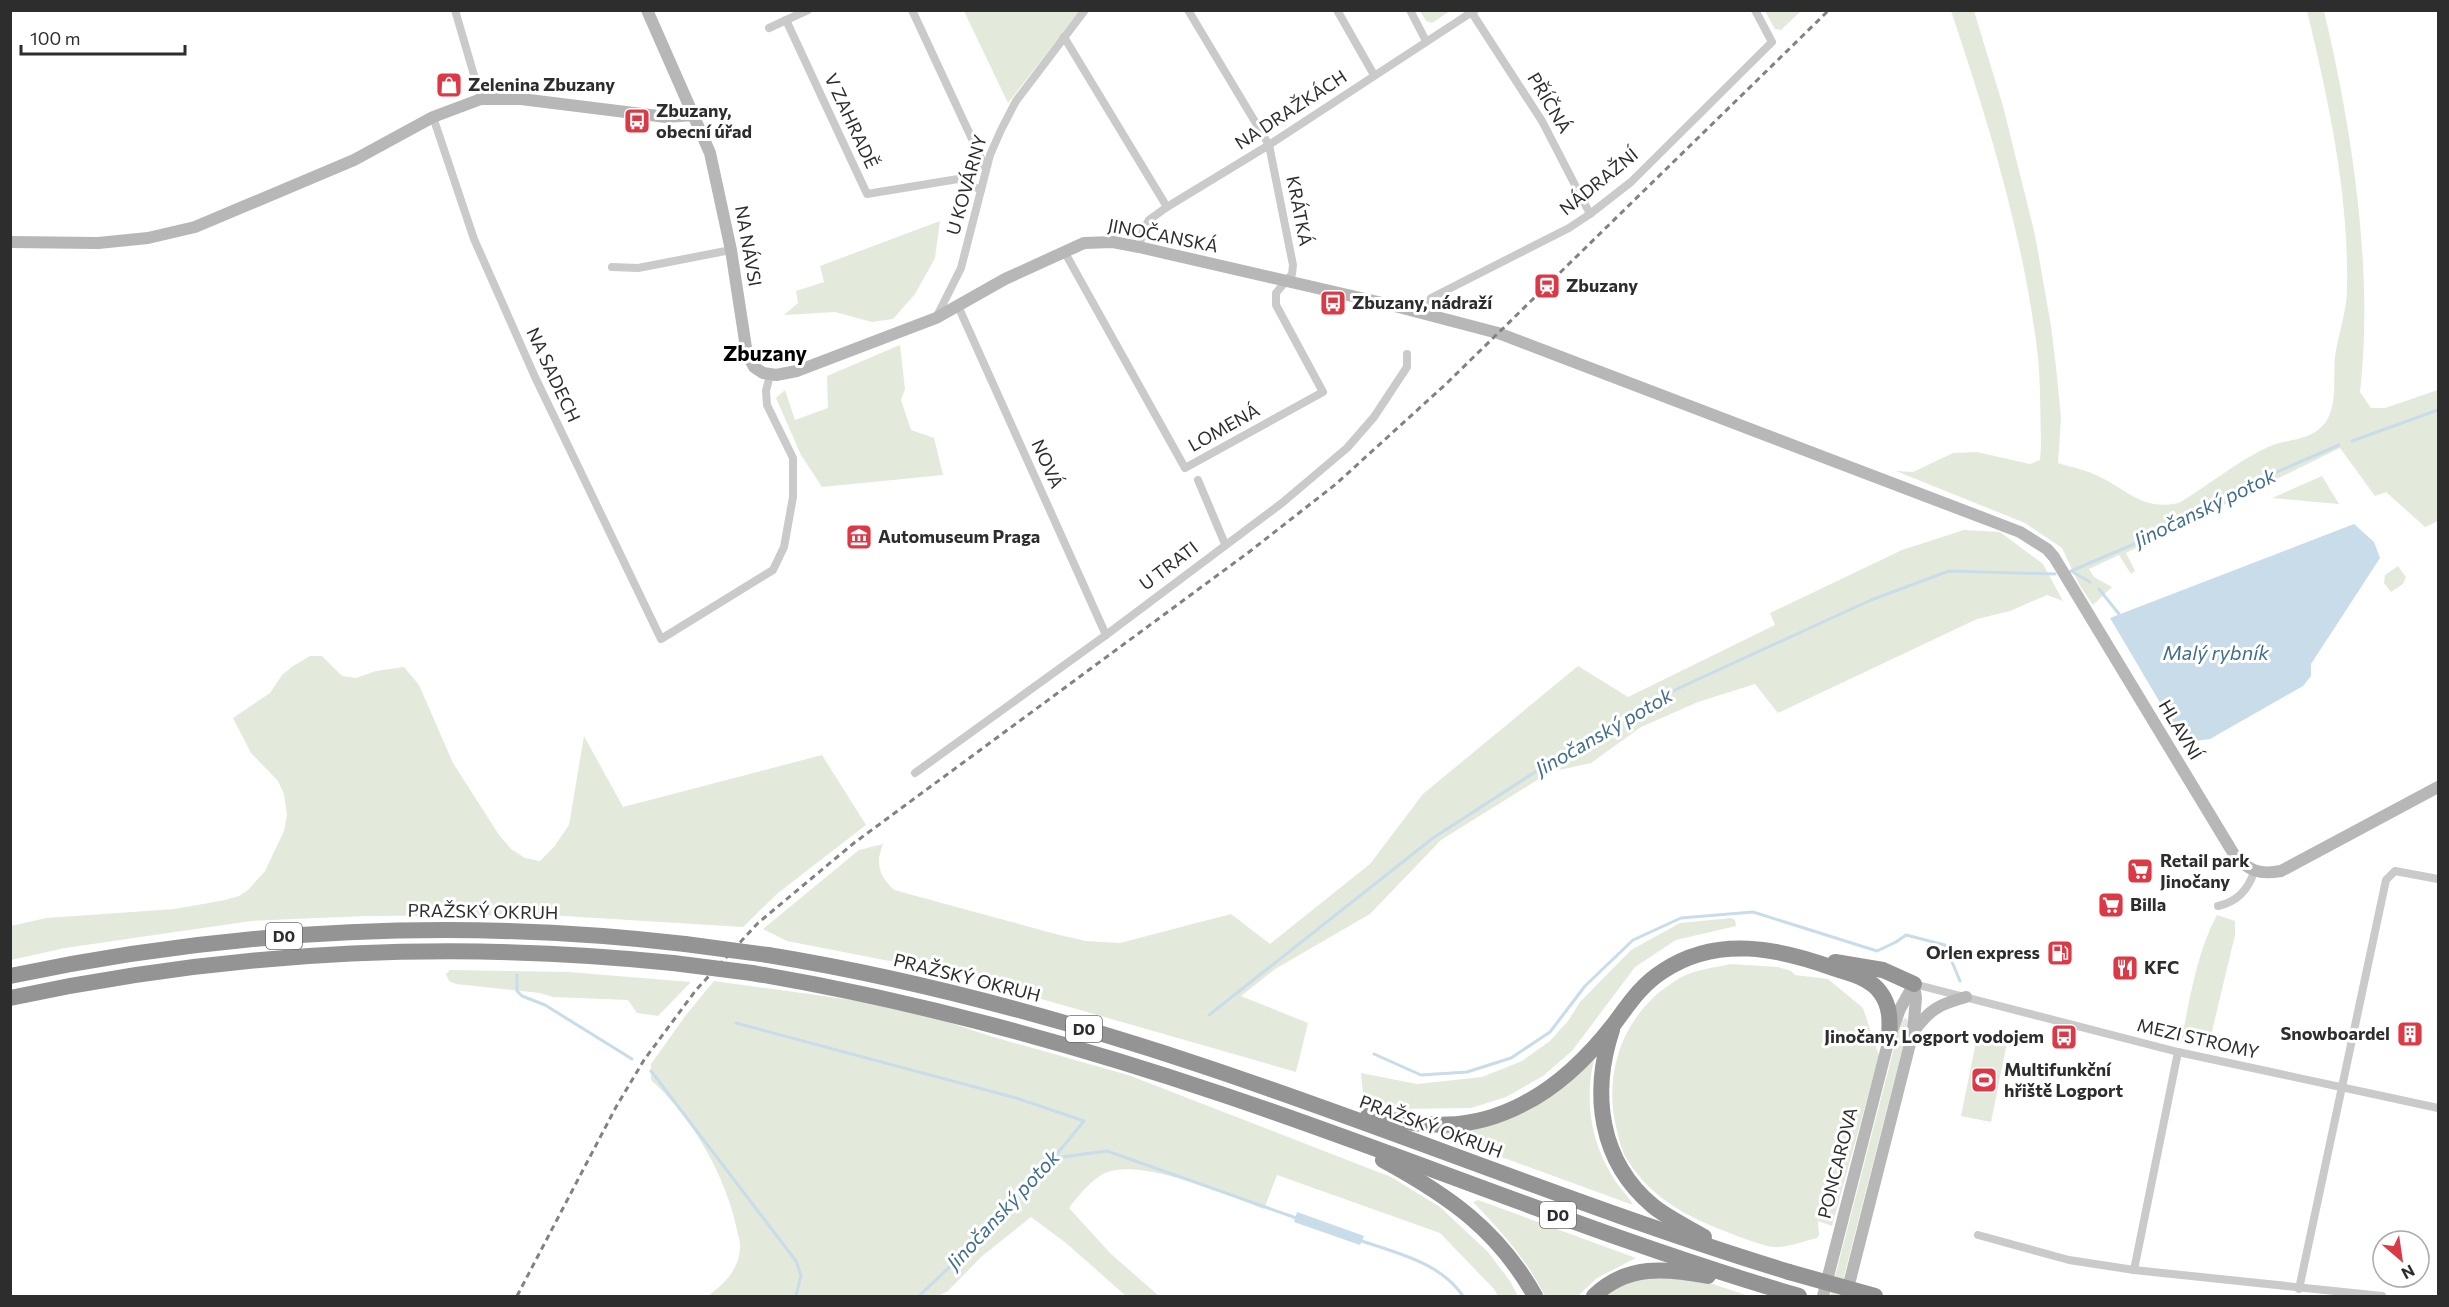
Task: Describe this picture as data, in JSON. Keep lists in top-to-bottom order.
{
  "streets": {
    "highway": ["PRAŽSKÝ OKRUH", "D0"],
    "street": [
      "PŘÍČNÁ",
      "NA DRAŽKÁCH",
      "V ZAHRADĚ",
      "NÁDRAŽNÍ",
      "U KOVÁRNY",
      "KRÁTKÁ",
      "JINOČANSKÁ",
      "NA NÁVSI",
      "NA SADECH",
      "LOMENÁ",
      "NOVÁ",
      "U TRATI",
      "HLAVNÍ",
      "MEZI STROMY",
      "PONCAROVA"
    ]
  },
  "crossings": [
    ["PŘÍČNÁ", "NA DRAŽKÁCH"],
    ["PŘÍČNÁ", "NÁDRAŽNÍ"],
    ["NA DRAŽKÁCH", "KRÁTKÁ"],
    ["NA DRAŽKÁCH", "JINOČANSKÁ"],
    ["V ZAHRADĚ", "U KOVÁRNY"],
    ["NÁDRAŽNÍ", "JINOČANSKÁ"],
    ["U KOVÁRNY", "JINOČANSKÁ"],
    ["KRÁTKÁ", "JINOČANSKÁ"],
    ["KRÁTKÁ", "LOMENÁ"],
    ["JINOČANSKÁ", "NA NÁVSI"],
    ["JINOČANSKÁ", "NA SADECH"],
    ["JINOČANSKÁ", "LOMENÁ"],
    ["JINOČANSKÁ", "NOVÁ"],
    ["JINOČANSKÁ", "HLAVNÍ"],
    ["NA NÁVSI", "NA SADECH"],
    ["NOVÁ", "U TRATI"],
    ["MEZI STROMY", "PONCAROVA"]
  ],
  "districts": ["Zbuzany"],
  "water": ["Jinočanský potok", "Malý rybník"],
  "places": {
    "shop": ["Zelenina Zbuzany"],
    "bus stop": ["Zbuzany, obecní úřad", "Zbuzany, nádraží", "Jinočany, Logport vodojem"],
    "station": ["Zbuzany"],
    "museum": ["Automuseum Praga"],
    "supermarket": ["Retail park Jinočany", "Billa"],
    "fuel station": ["Orlen express"],
    "restaurant": ["KFC"],
    "building": ["Snowboardel"],
    "sports": ["Multifunkční hřiště Logport"]
  },
  "scale_bar": "100 m",
  "north": "bottom right"
}
